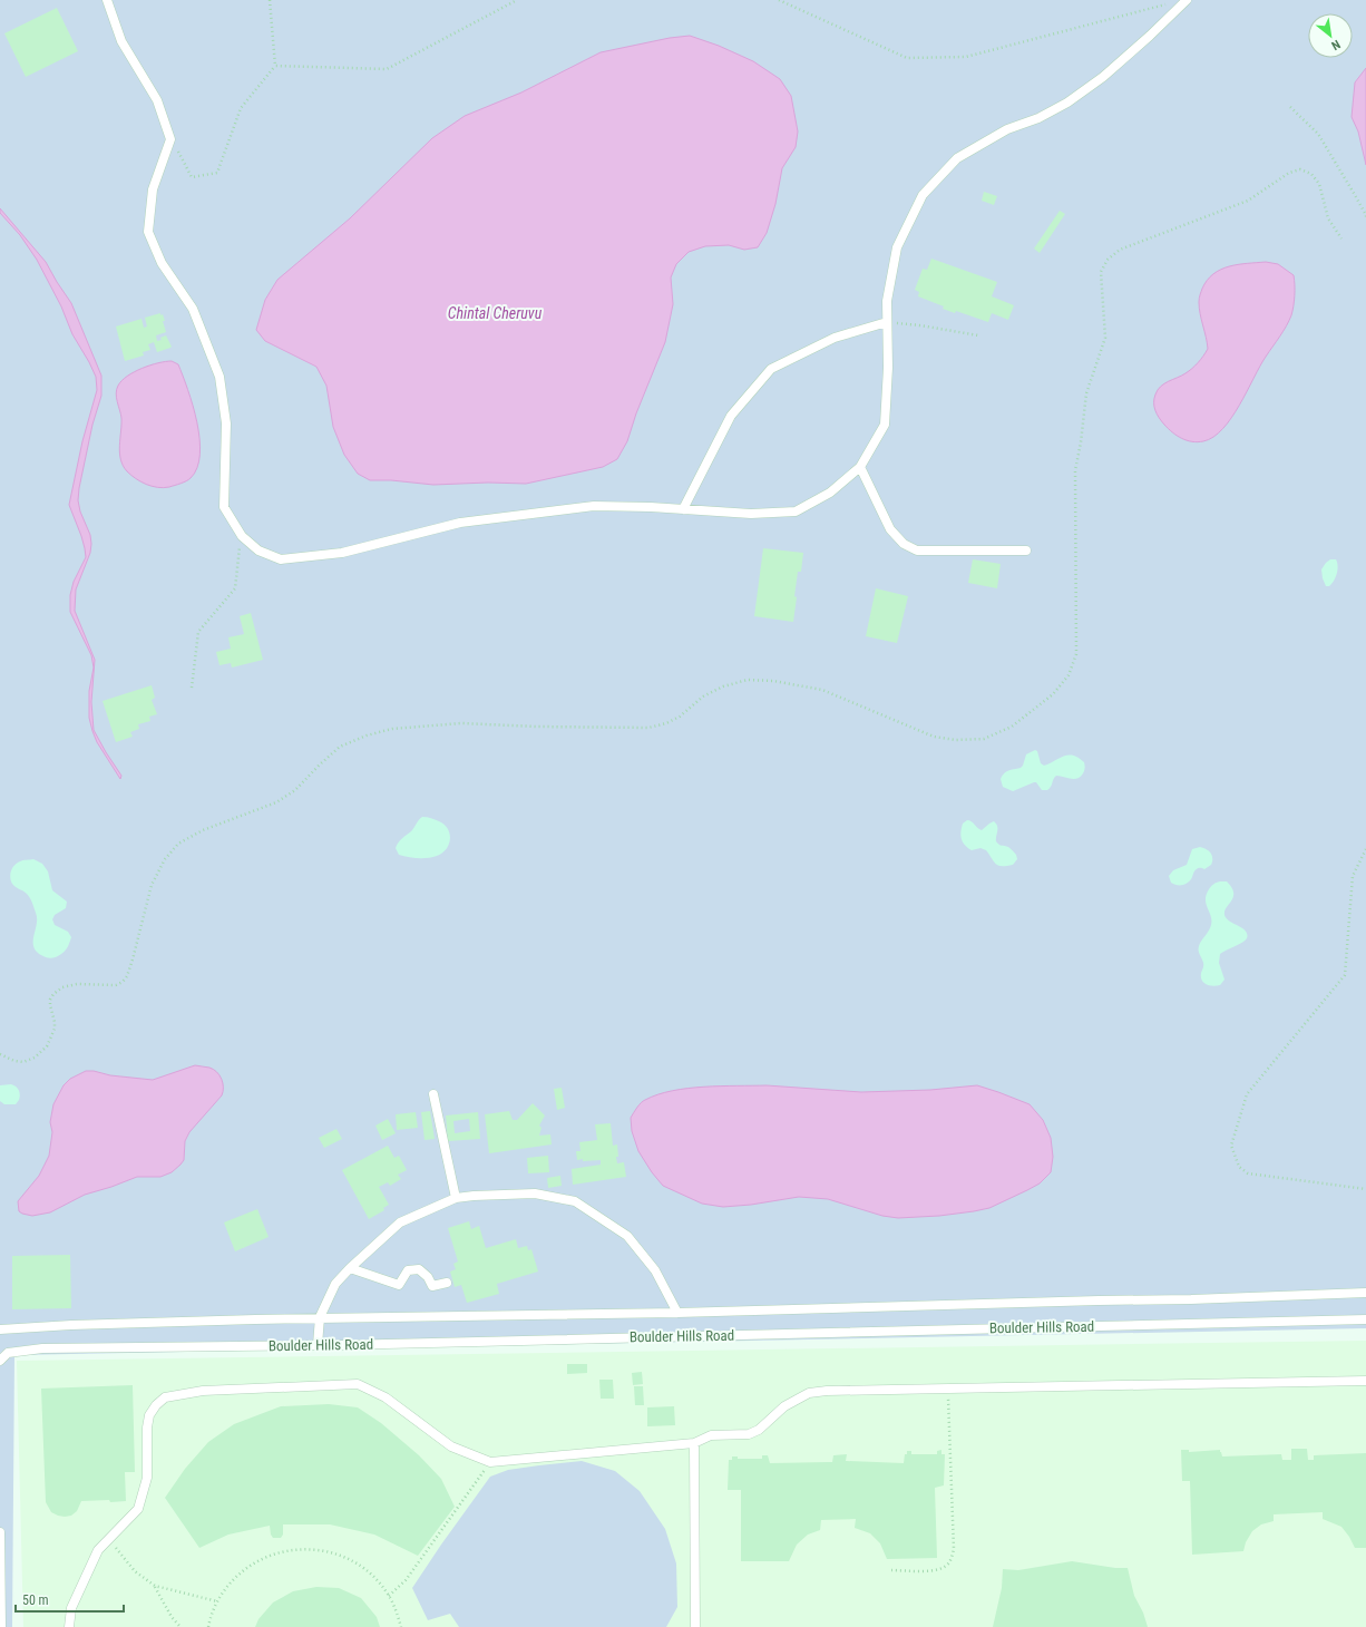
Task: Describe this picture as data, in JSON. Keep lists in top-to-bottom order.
{
  "streets": {
    "lane": ["Boulder Hills Road"]
  },
  "water": ["Chintal Cheruvu"],
  "scale_bar": "50 m",
  "north": "bottom right"
}
